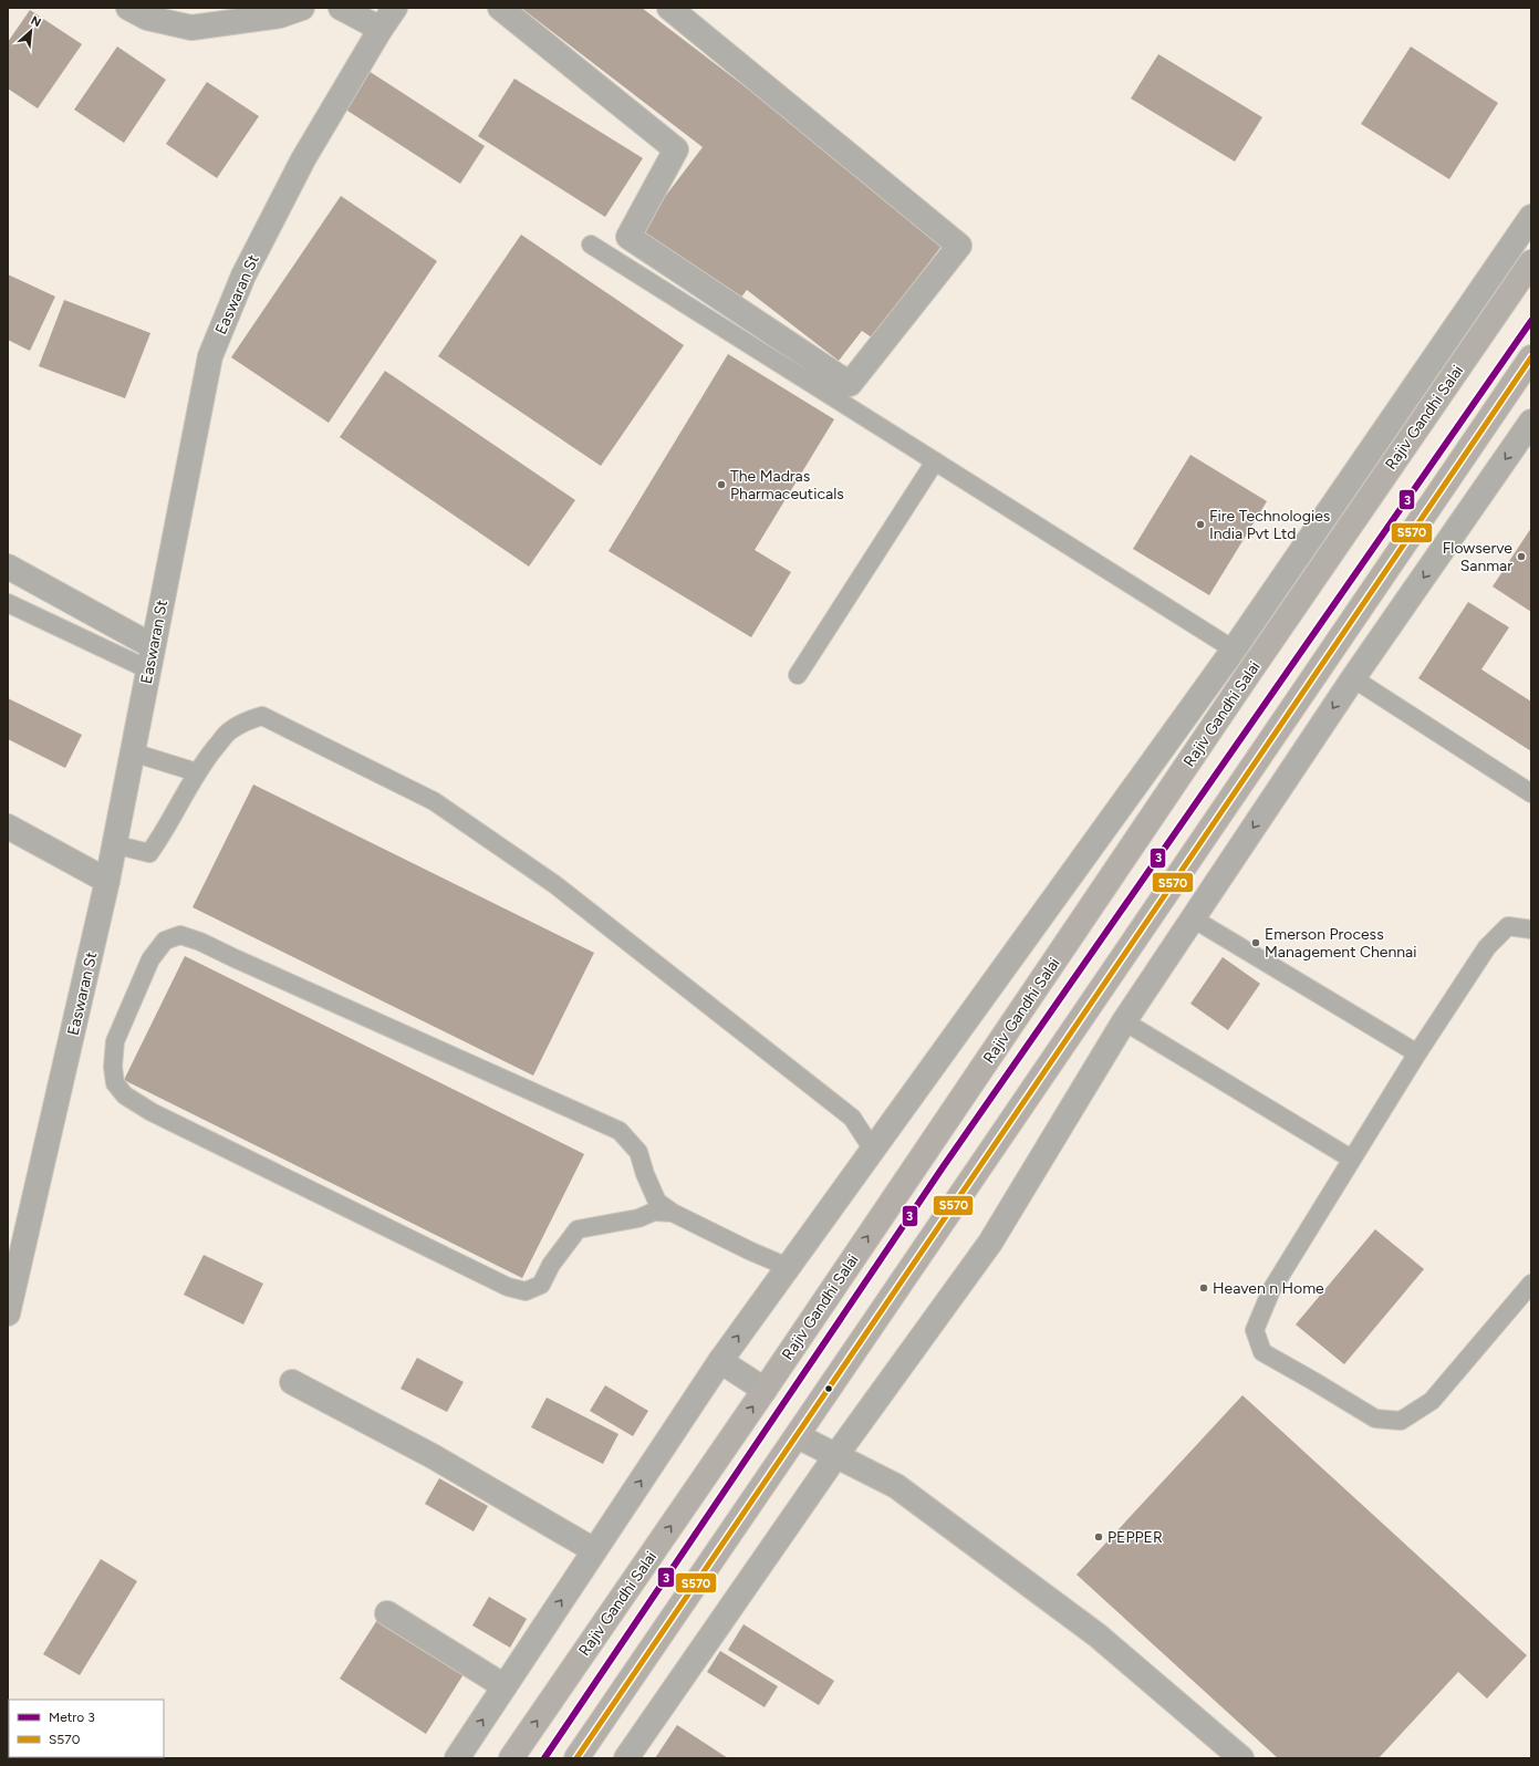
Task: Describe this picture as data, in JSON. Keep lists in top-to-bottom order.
{
  "streets": {
    "main road": ["Rajiv Gandhi Salai"],
    "street": ["Easwaran St"]
  },
  "places": [
    "The Madras Pharmaceuticals",
    "Fire Technologies India Pvt Ltd",
    "Flowserve Sanmar",
    "Emerson Process Management Chennai",
    "Heaven n Home",
    "PEPPER"
  ],
  "lines": ["metro line 3", "transit line S570"],
  "legend": ["Metro 3", "S570"],
  "north": "top right"
}
